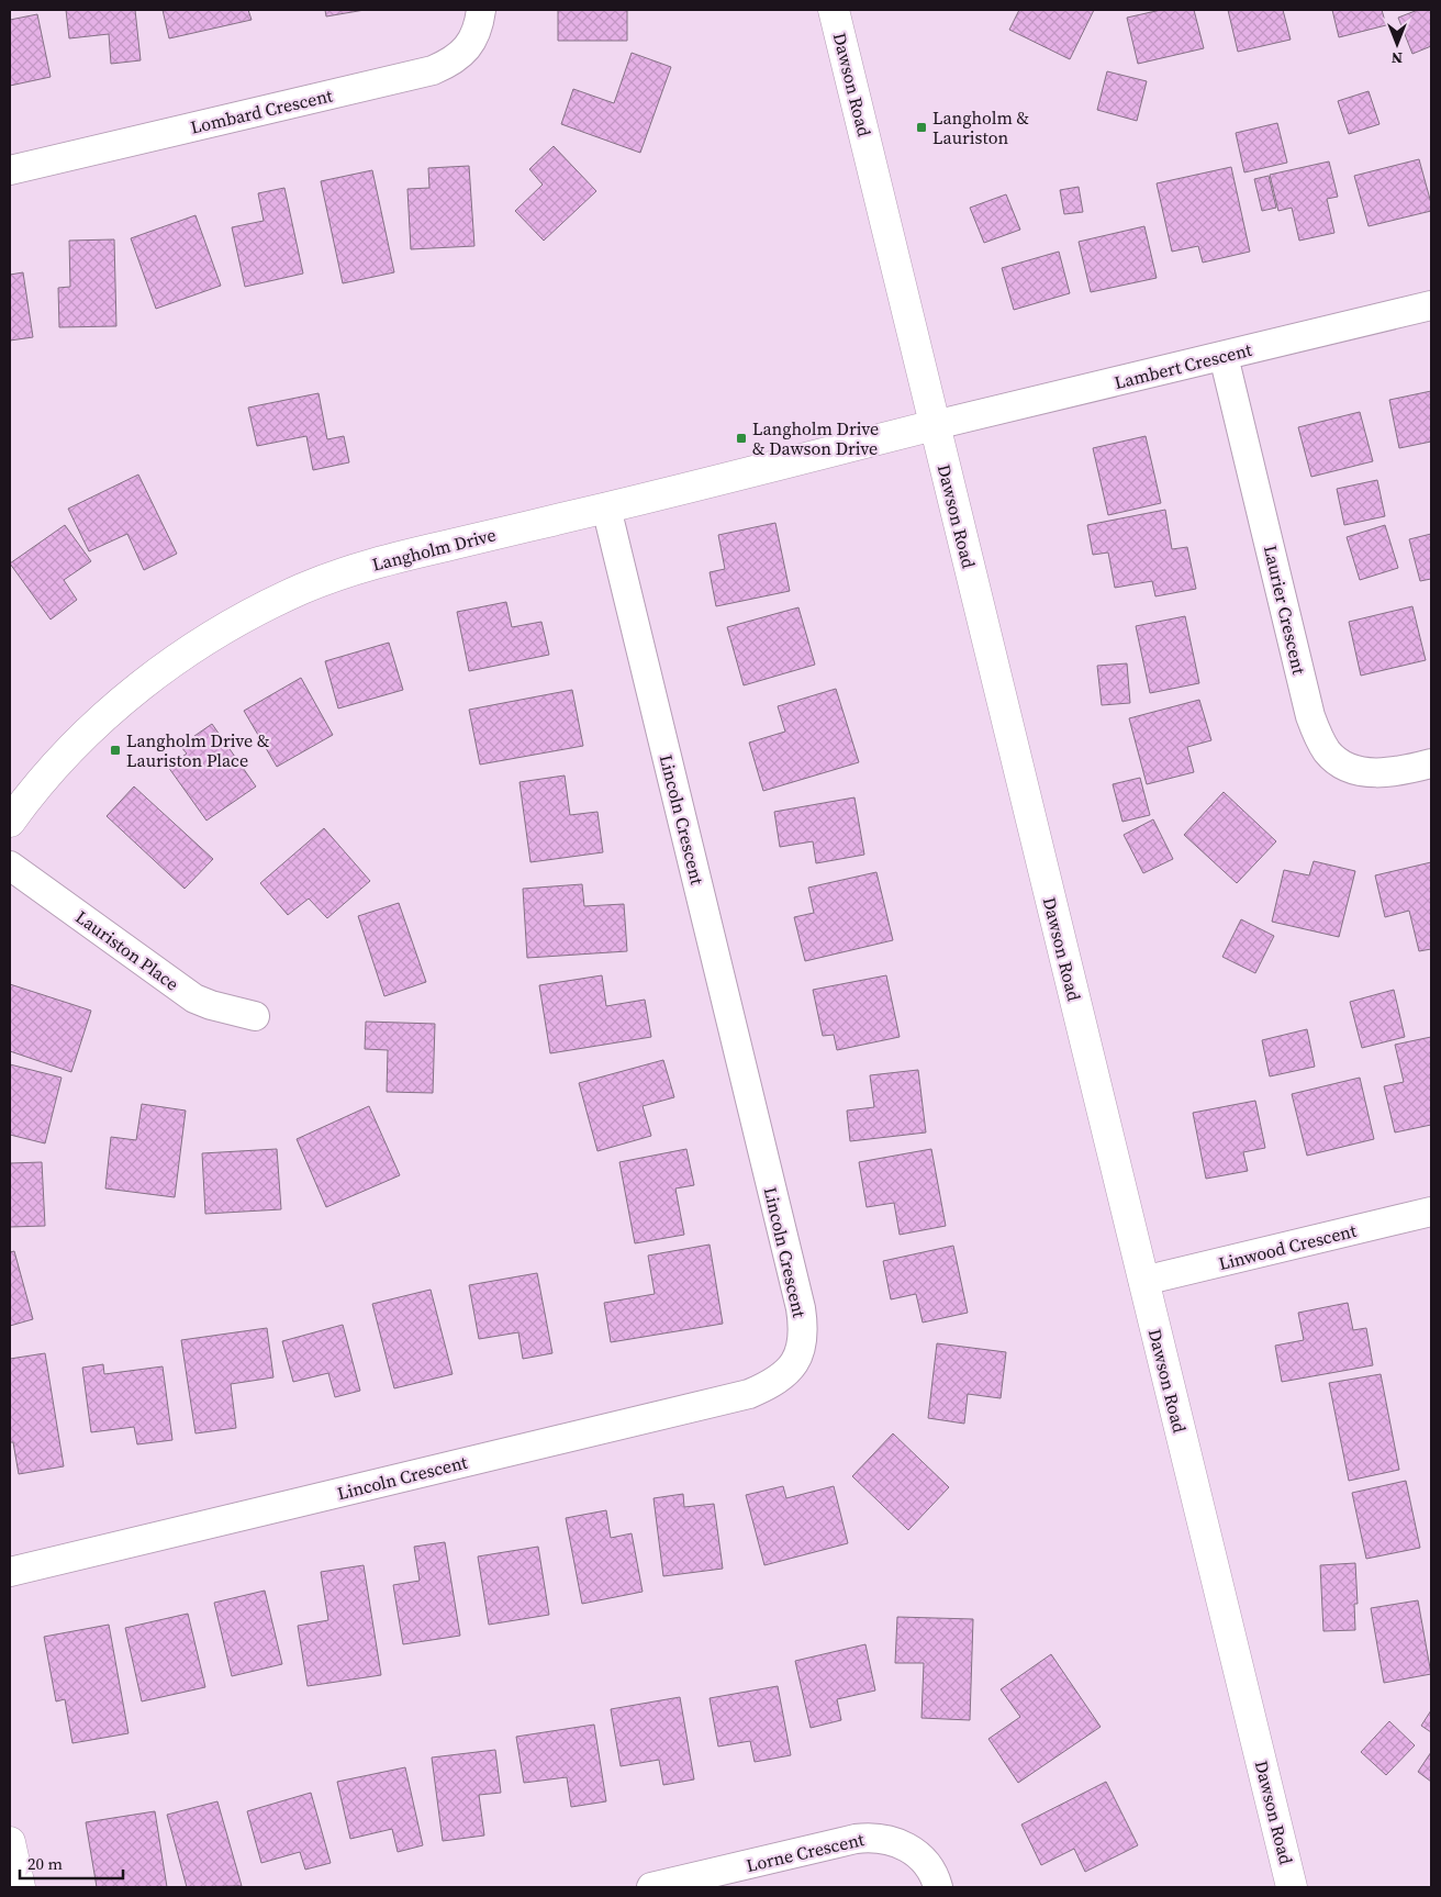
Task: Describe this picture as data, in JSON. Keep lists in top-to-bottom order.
{
  "streets": {
    "main road": ["Dawson Road", "Langholm Drive"],
    "street": [
      "Lombard Crescent",
      "Lambert Crescent",
      "Laurier Crescent",
      "Lincoln Crescent",
      "Lauriston Place",
      "Linwood Crescent",
      "Lorne Crescent"
    ]
  },
  "crossings": [
    ["Dawson Road", "Lambert Crescent"],
    ["Dawson Road", "Langholm Drive"],
    ["Dawson Road", "Linwood Crescent"],
    ["Lambert Crescent", "Langholm Drive"],
    ["Lambert Crescent", "Laurier Crescent"],
    ["Langholm Drive", "Lincoln Crescent"]
  ],
  "places": {
    "transit": ["Langholm & Lauriston", "Langholm Drive & Dawson Drive", "Langholm Drive & Lauriston Place"]
  },
  "scale_bar": "20 m",
  "north": "bottom"
}
